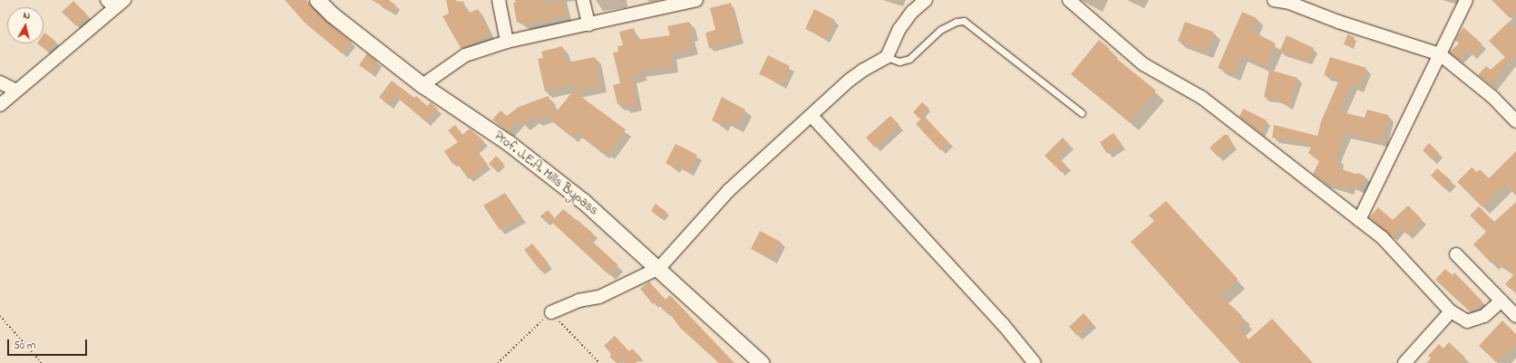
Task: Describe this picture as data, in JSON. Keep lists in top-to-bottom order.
{
  "streets": {
    "street": ["Prof. J.E.A. Mills Bypass"]
  },
  "scale_bar": "50 m",
  "north": "top"
}
